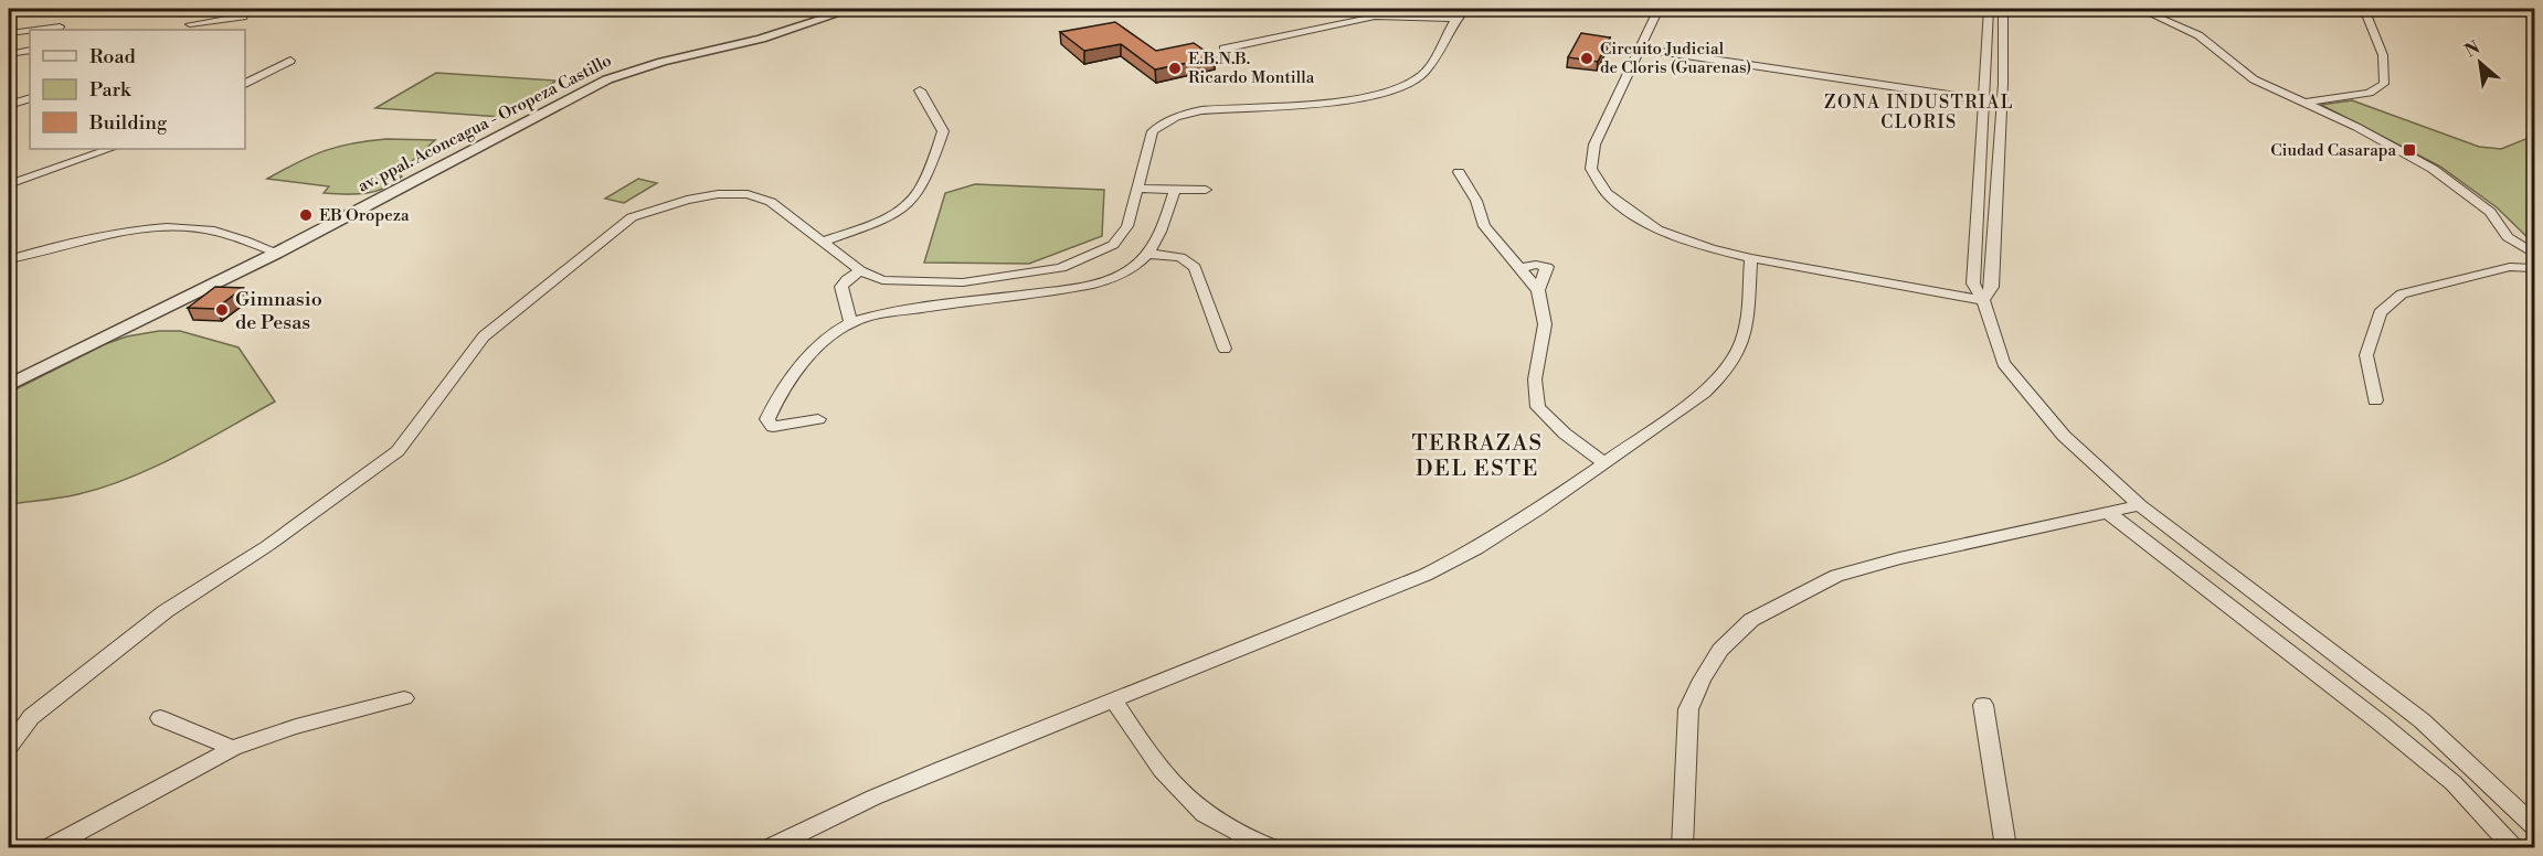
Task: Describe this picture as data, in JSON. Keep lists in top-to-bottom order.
{
  "streets": {
    "street": ["av. ppal. Aconcagua - Oropeza Castillo"]
  },
  "districts": ["ZONA INDUSTRIAL CLORIS", "TERRAZAS DEL ESTE"],
  "places": {
    "other": [
      "Circuito Judicial de Cloris (Guarenas)",
      "E.B.N.B. Ricardo Montilla",
      "EB Oropeza",
      "Gimnasio de Pesas"
    ],
    "transit": ["Ciudad Casarapa"]
  },
  "legend": ["Road", "Park", "Building"],
  "north": "top left"
}
